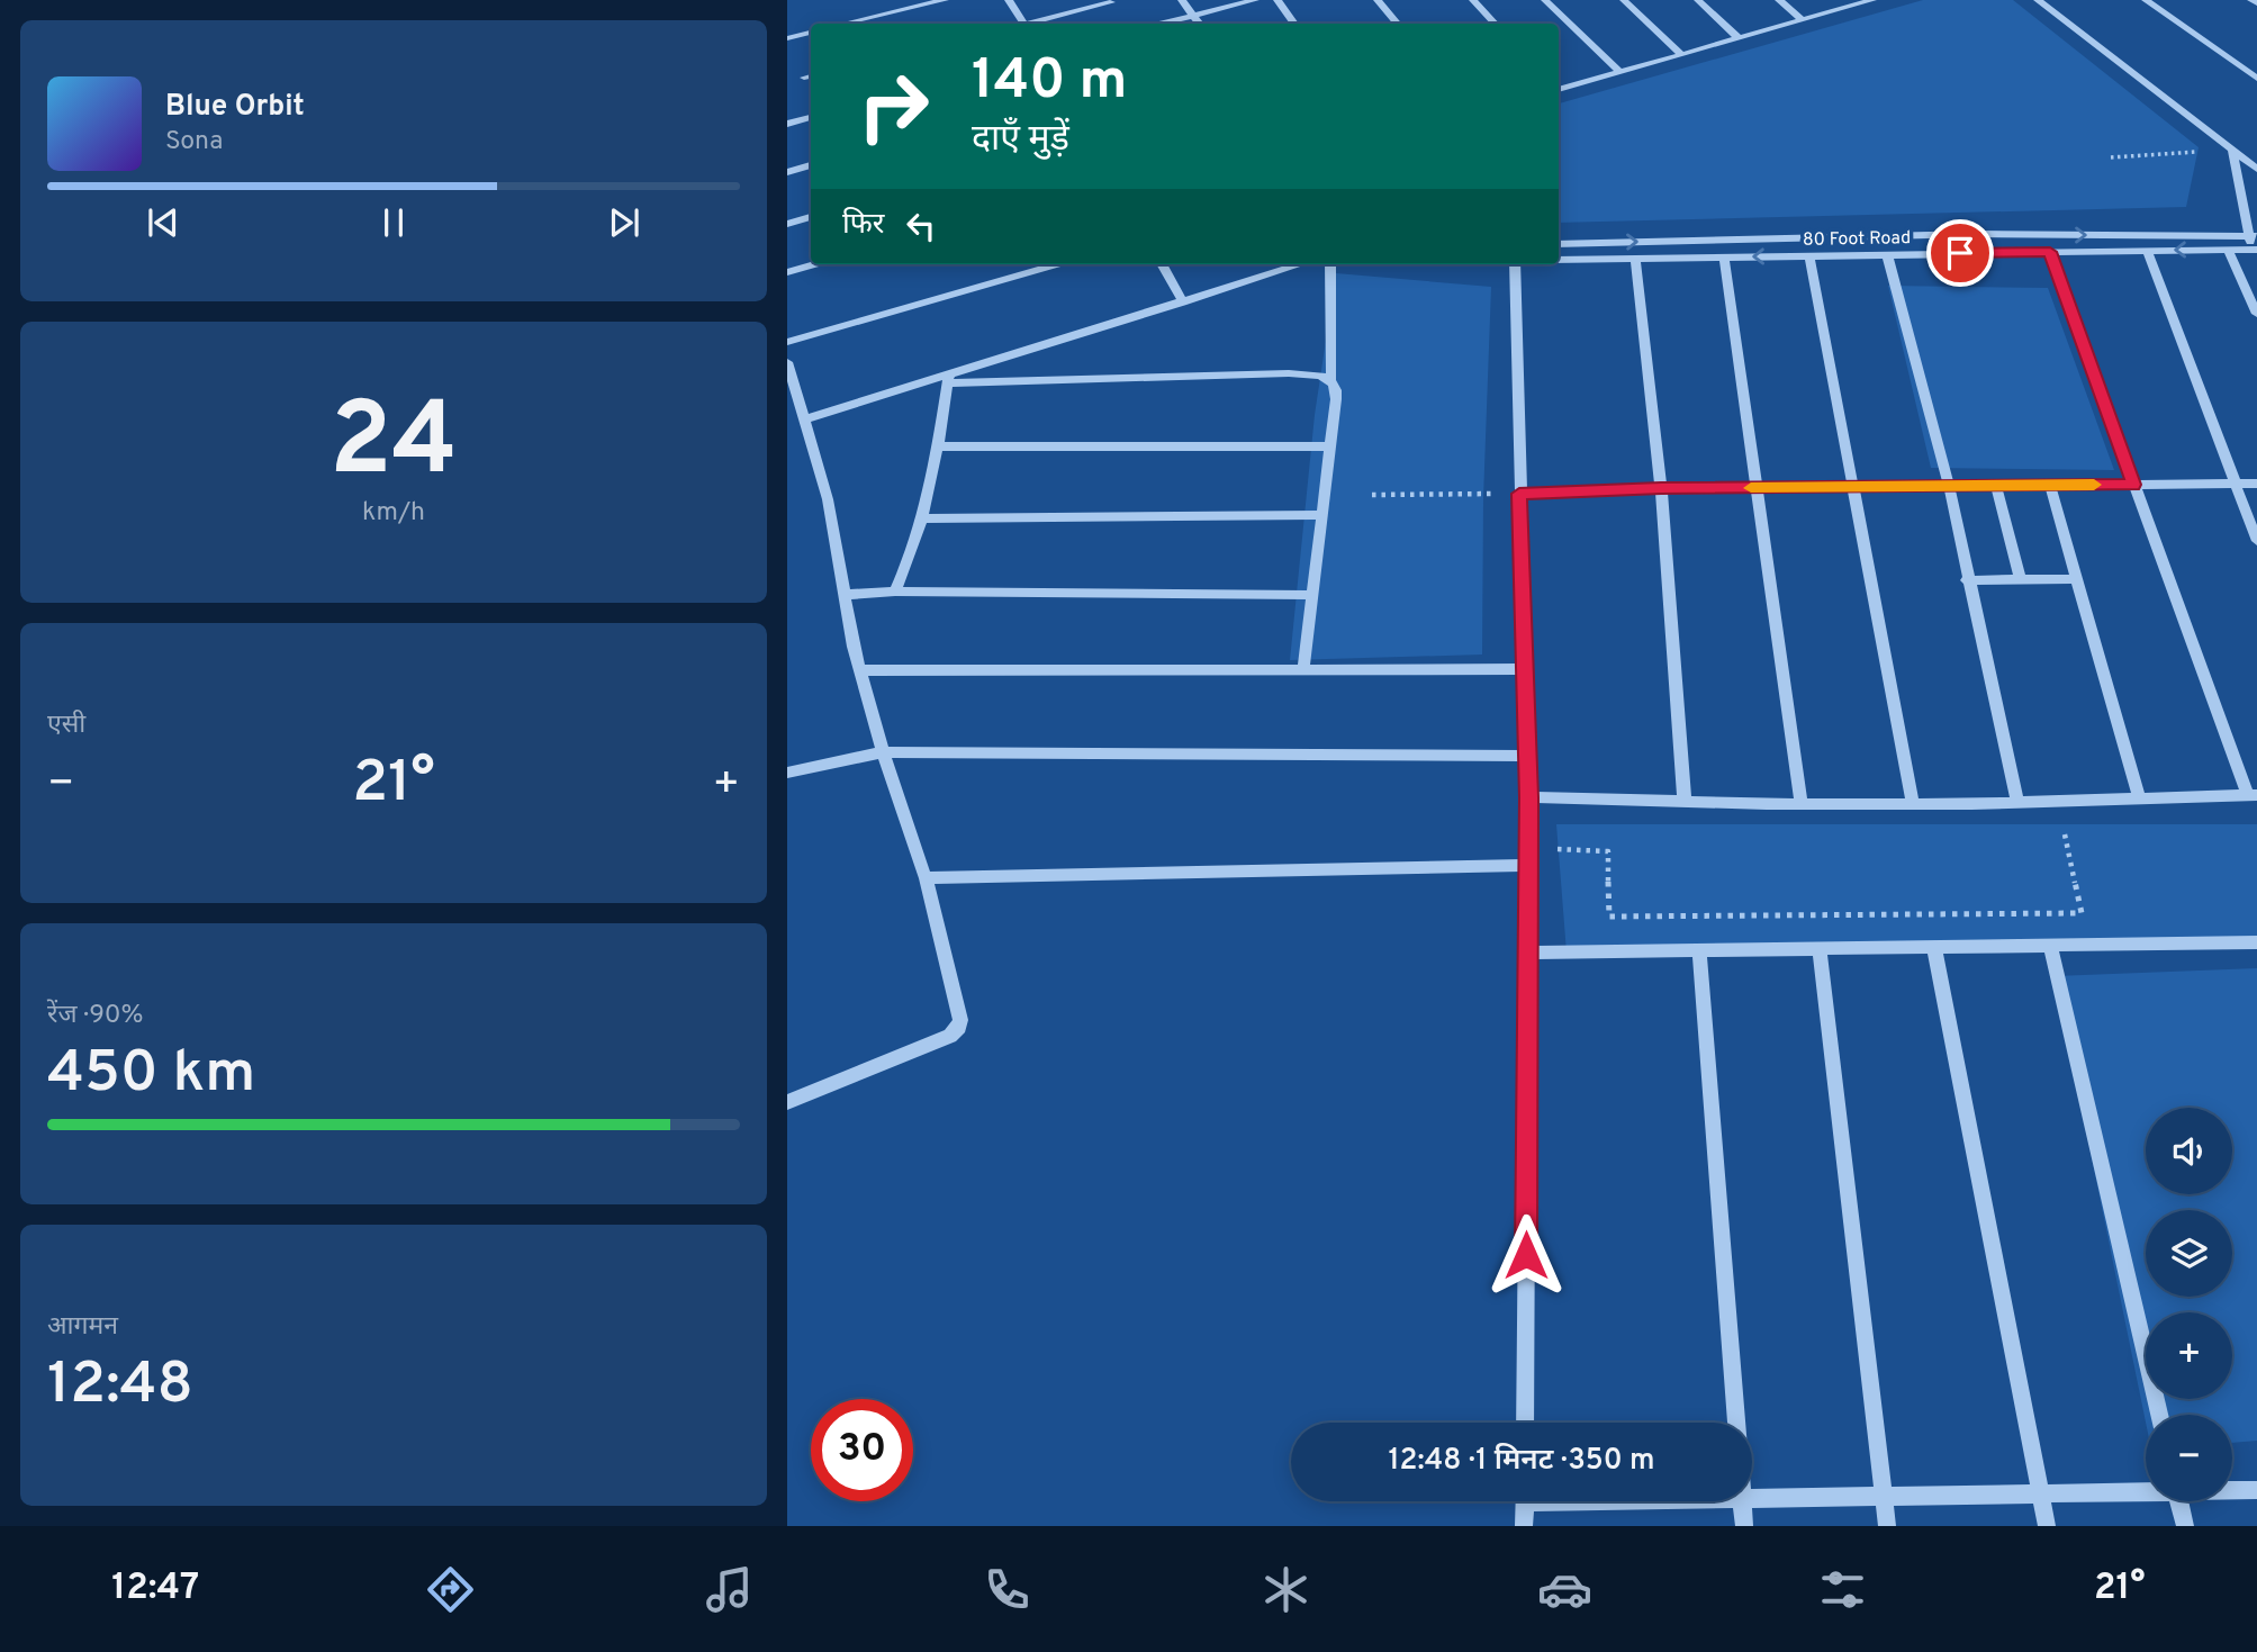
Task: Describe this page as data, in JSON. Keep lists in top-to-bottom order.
{
  "streets": {
    "street": ["80 Foot Road"]
  },
  "page": {
    "turn": ["140 m", "दाएँ मुड़ें"],
    "song": ["Blue Orbit", "Sona"],
    "then": "फिर",
    "tile": [
      ["24", "km/h"],
      "एसी",
      ["रेंज · 90%", "450 km"],
      ["आगमन", "12:48"]
    ],
    "heat": ["−", "21°", "+"],
    "map_buttons": ["+", "−"],
    "limit": "30",
    "trip": "12:48 · 1 मिनट · 350 m",
    "tabs": ["12:47", "21°"]
  }
}
